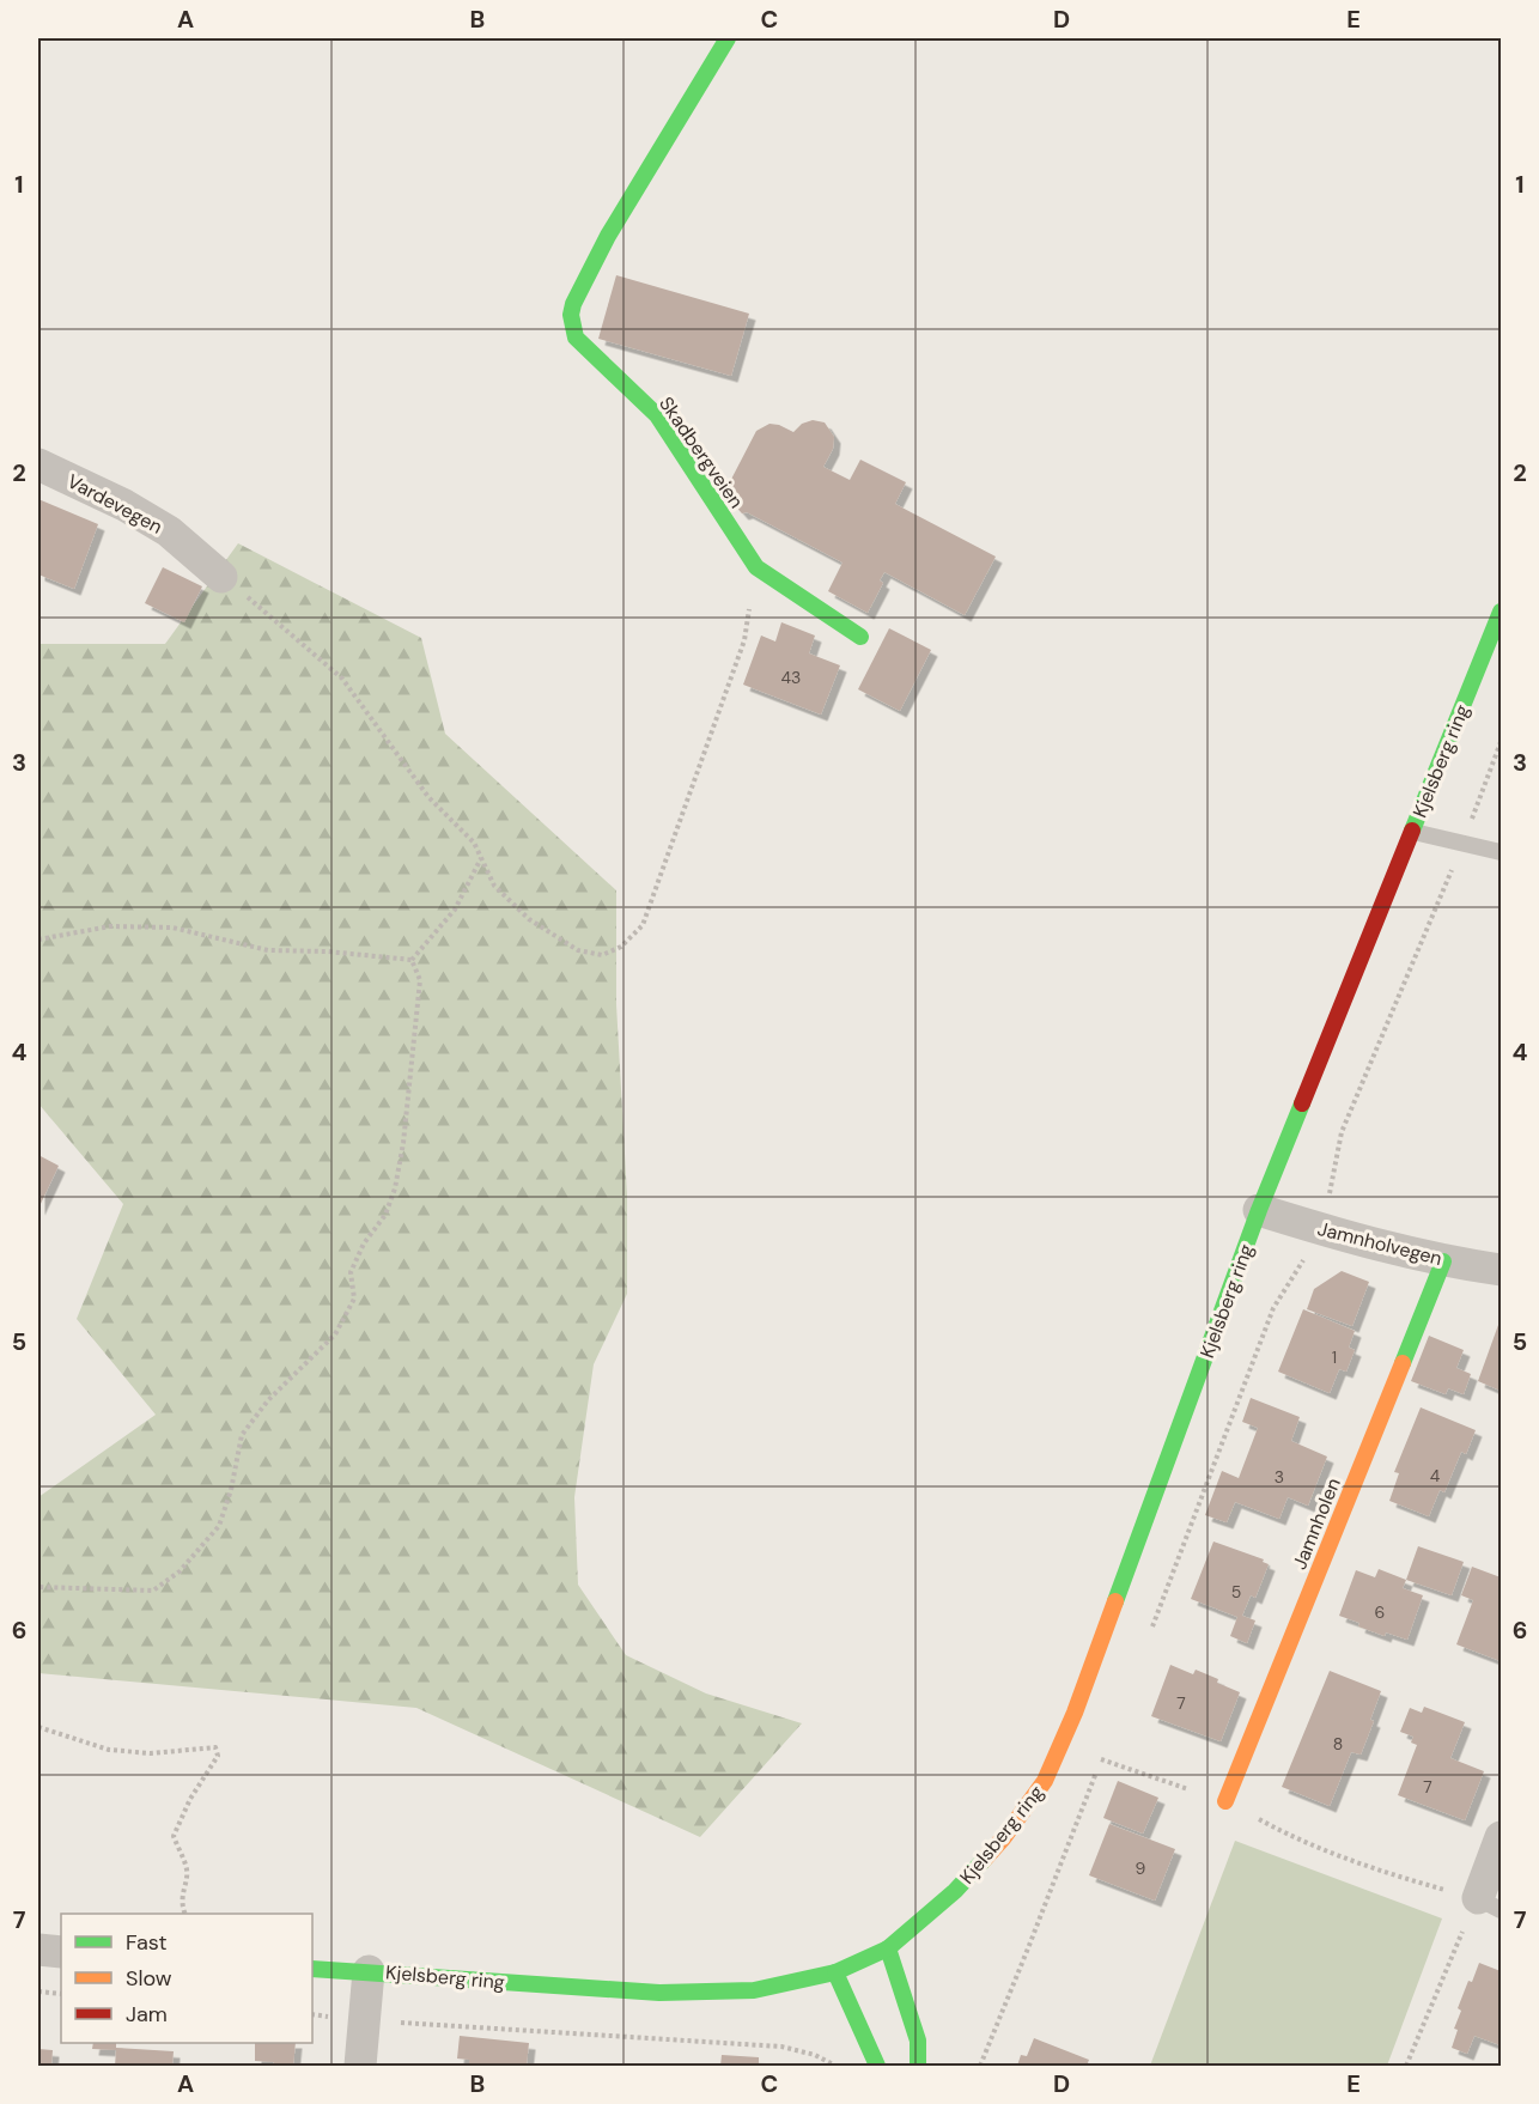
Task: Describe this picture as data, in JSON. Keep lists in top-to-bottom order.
{
  "streets": {
    "street": [
      "Skadbergveien",
      "Vardevegen",
      "Kjelsberg ring",
      "Jamnholvegen",
      "Jamnholen"
    ]
  },
  "crossings": [
    ["Kjelsberg ring", "Jamnholvegen"],
    ["Jamnholvegen", "Jamnholen"]
  ],
  "house_numbers": [
    "43",
    "1",
    "4",
    "3",
    "5",
    "6",
    "7",
    "8",
    "7",
    "9"
  ],
  "legend": ["Fast", "Slow", "Jam"],
  "grid": {
    "columns": [
      "A",
      "B",
      "C",
      "D",
      "E"
    ],
    "rows": [
      "1",
      "2",
      "3",
      "4",
      "5",
      "6",
      "7"
    ]
  }
}
